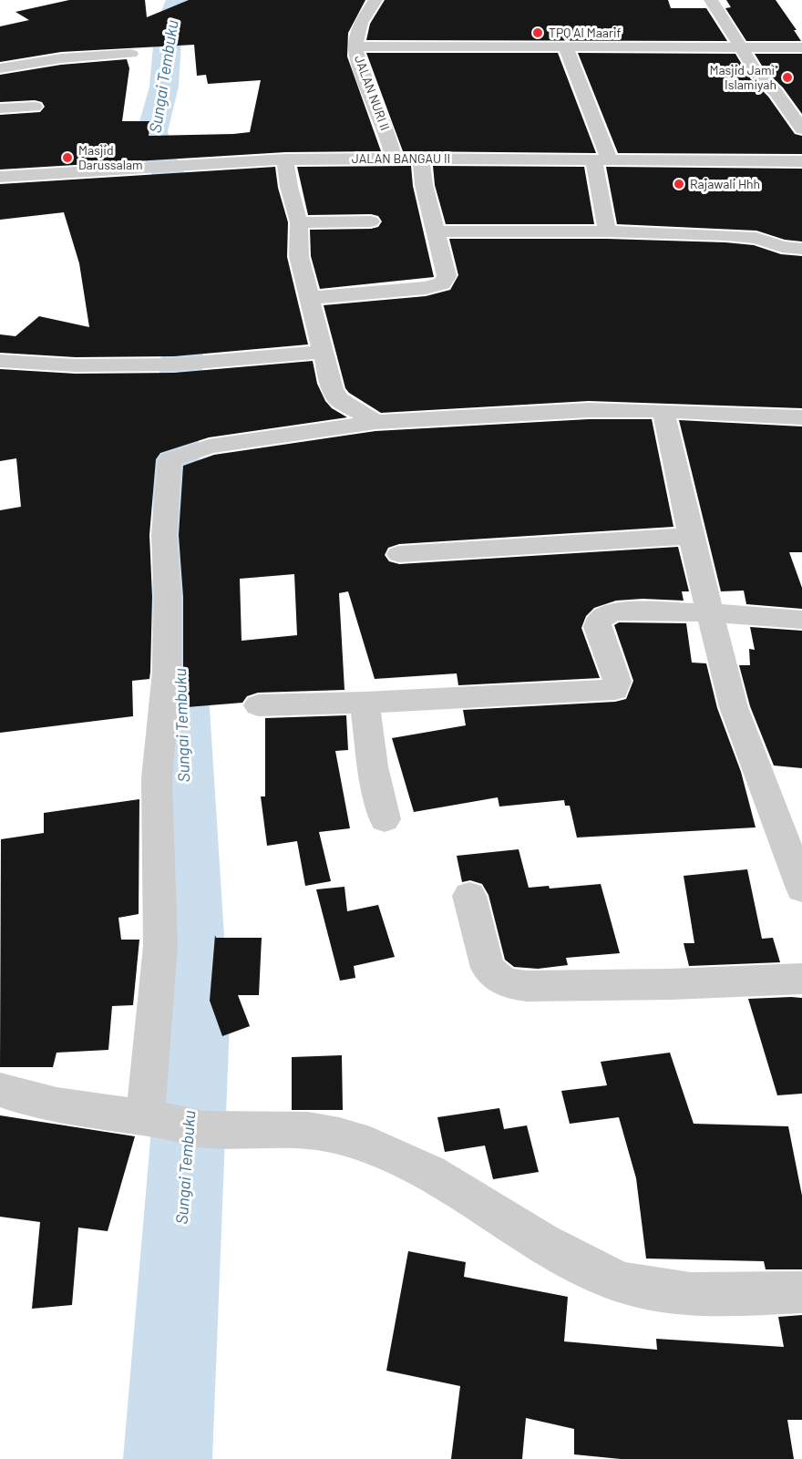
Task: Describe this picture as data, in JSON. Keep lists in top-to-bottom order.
{
  "streets": {
    "street": ["JALAN NURI II", "JALAN BANGAU II"]
  },
  "crossings": [
    ["JALAN NURI II", "JALAN BANGAU II"]
  ],
  "water": ["Sungai Tembuku"],
  "places": [
    "TPQ Al Maarif",
    "Masjid Jami' Islamiyah",
    "Masjid Darussalam",
    "Rajawali Hhh"
  ]
}
